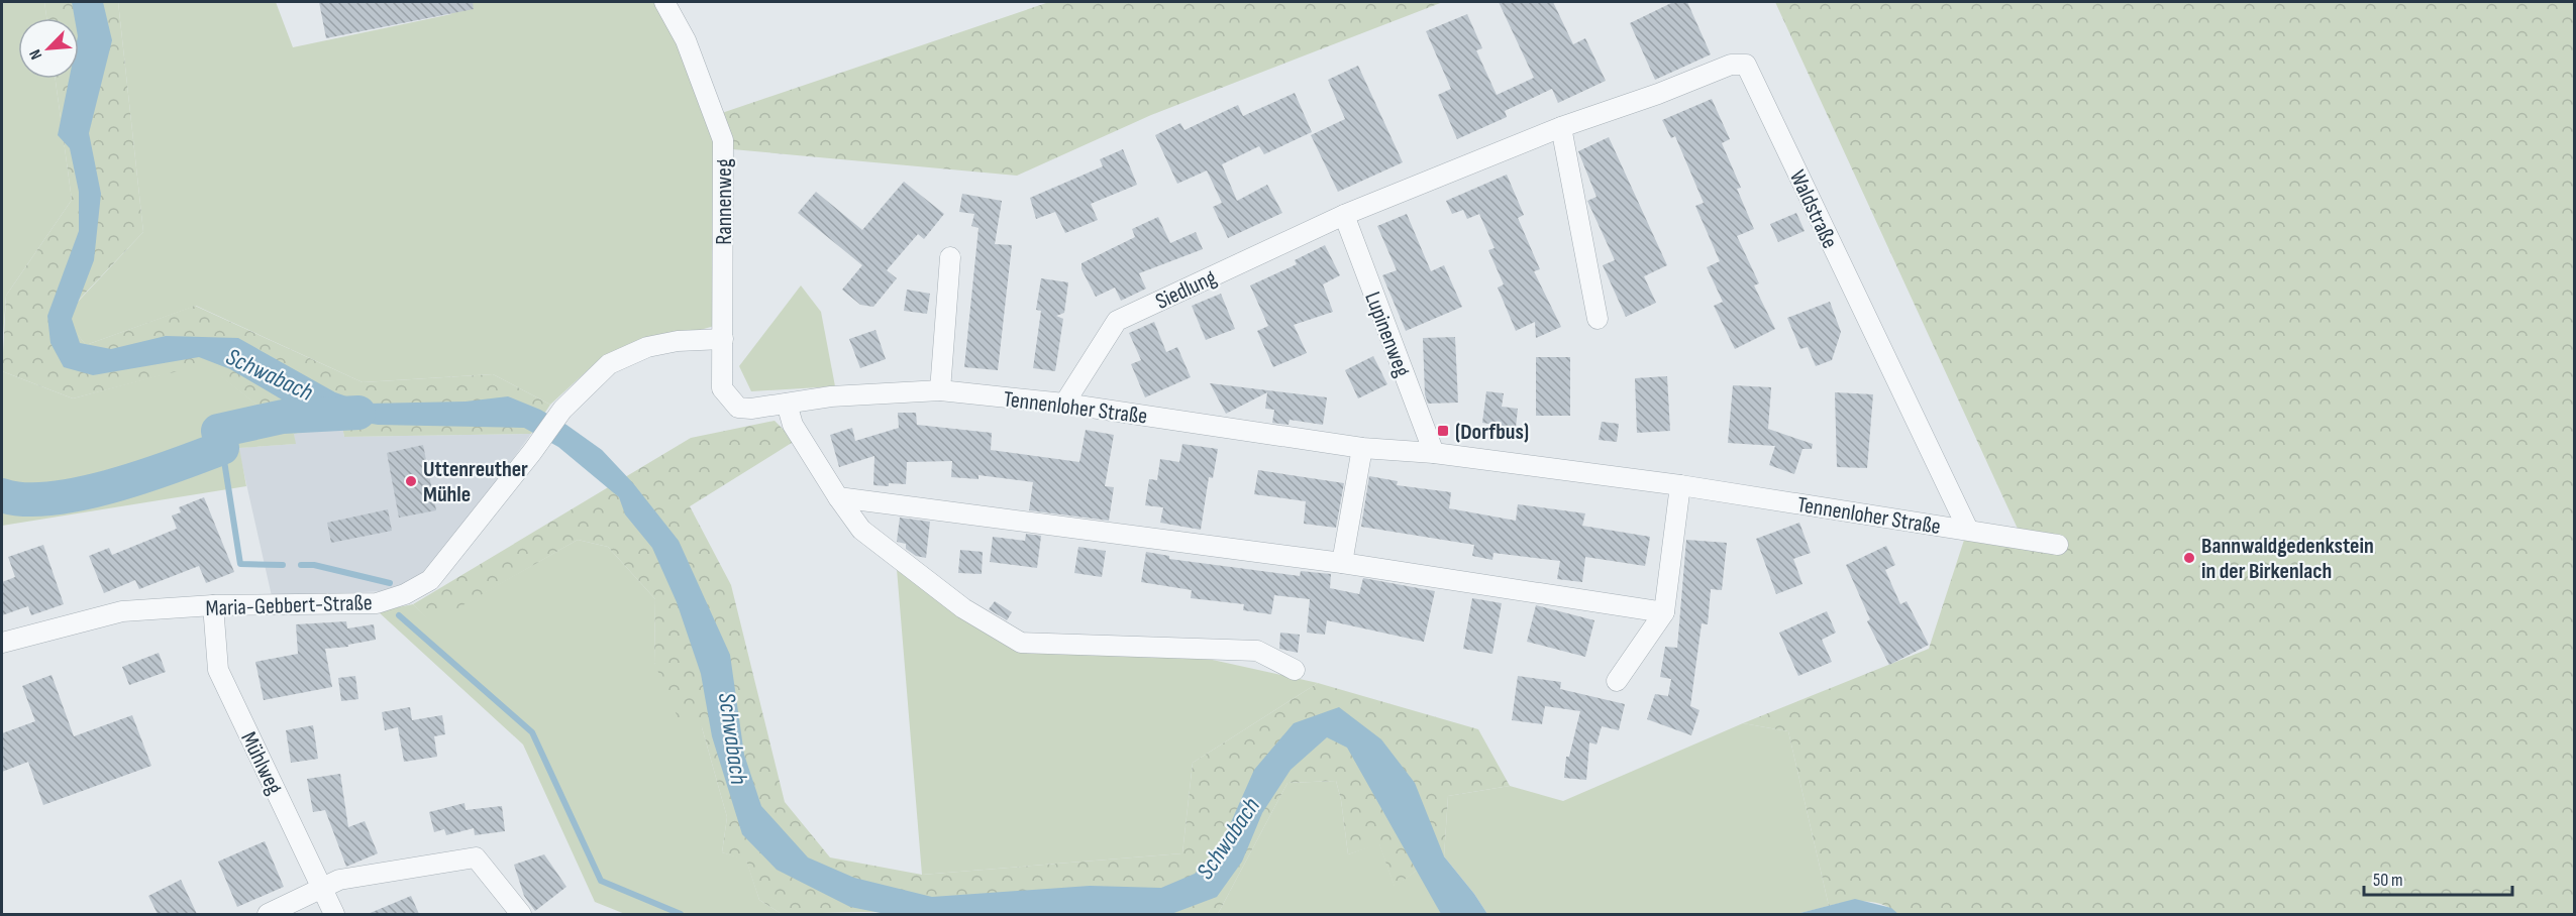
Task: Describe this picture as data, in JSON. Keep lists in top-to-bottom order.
{
  "streets": {
    "street": [
      "Rannenweg",
      "Waldstraße",
      "Siedlung",
      "Lupinenweg",
      "Tennenloher Straße",
      "Maria-Gebbert-Straße",
      "Mühlweg"
    ]
  },
  "crossings": [
    ["Rannenweg", "Tennenloher Straße"],
    ["Rannenweg", "Maria-Gebbert-Straße"],
    ["Waldstraße", "Siedlung"],
    ["Waldstraße", "Lupinenweg"],
    ["Waldstraße", "Tennenloher Straße"],
    ["Siedlung", "Lupinenweg"],
    ["Siedlung", "Tennenloher Straße"],
    ["Lupinenweg", "Tennenloher Straße"],
    ["Maria-Gebbert-Straße", "Mühlweg"]
  ],
  "water": ["Schwabach"],
  "places": {
    "transit": ["(Dorfbus)"],
    "other": ["Uttenreuther Mühle", "Bannwaldgedenkstein in der Birkenlach"]
  },
  "scale_bar": "50 m",
  "north": "bottom left"
}
